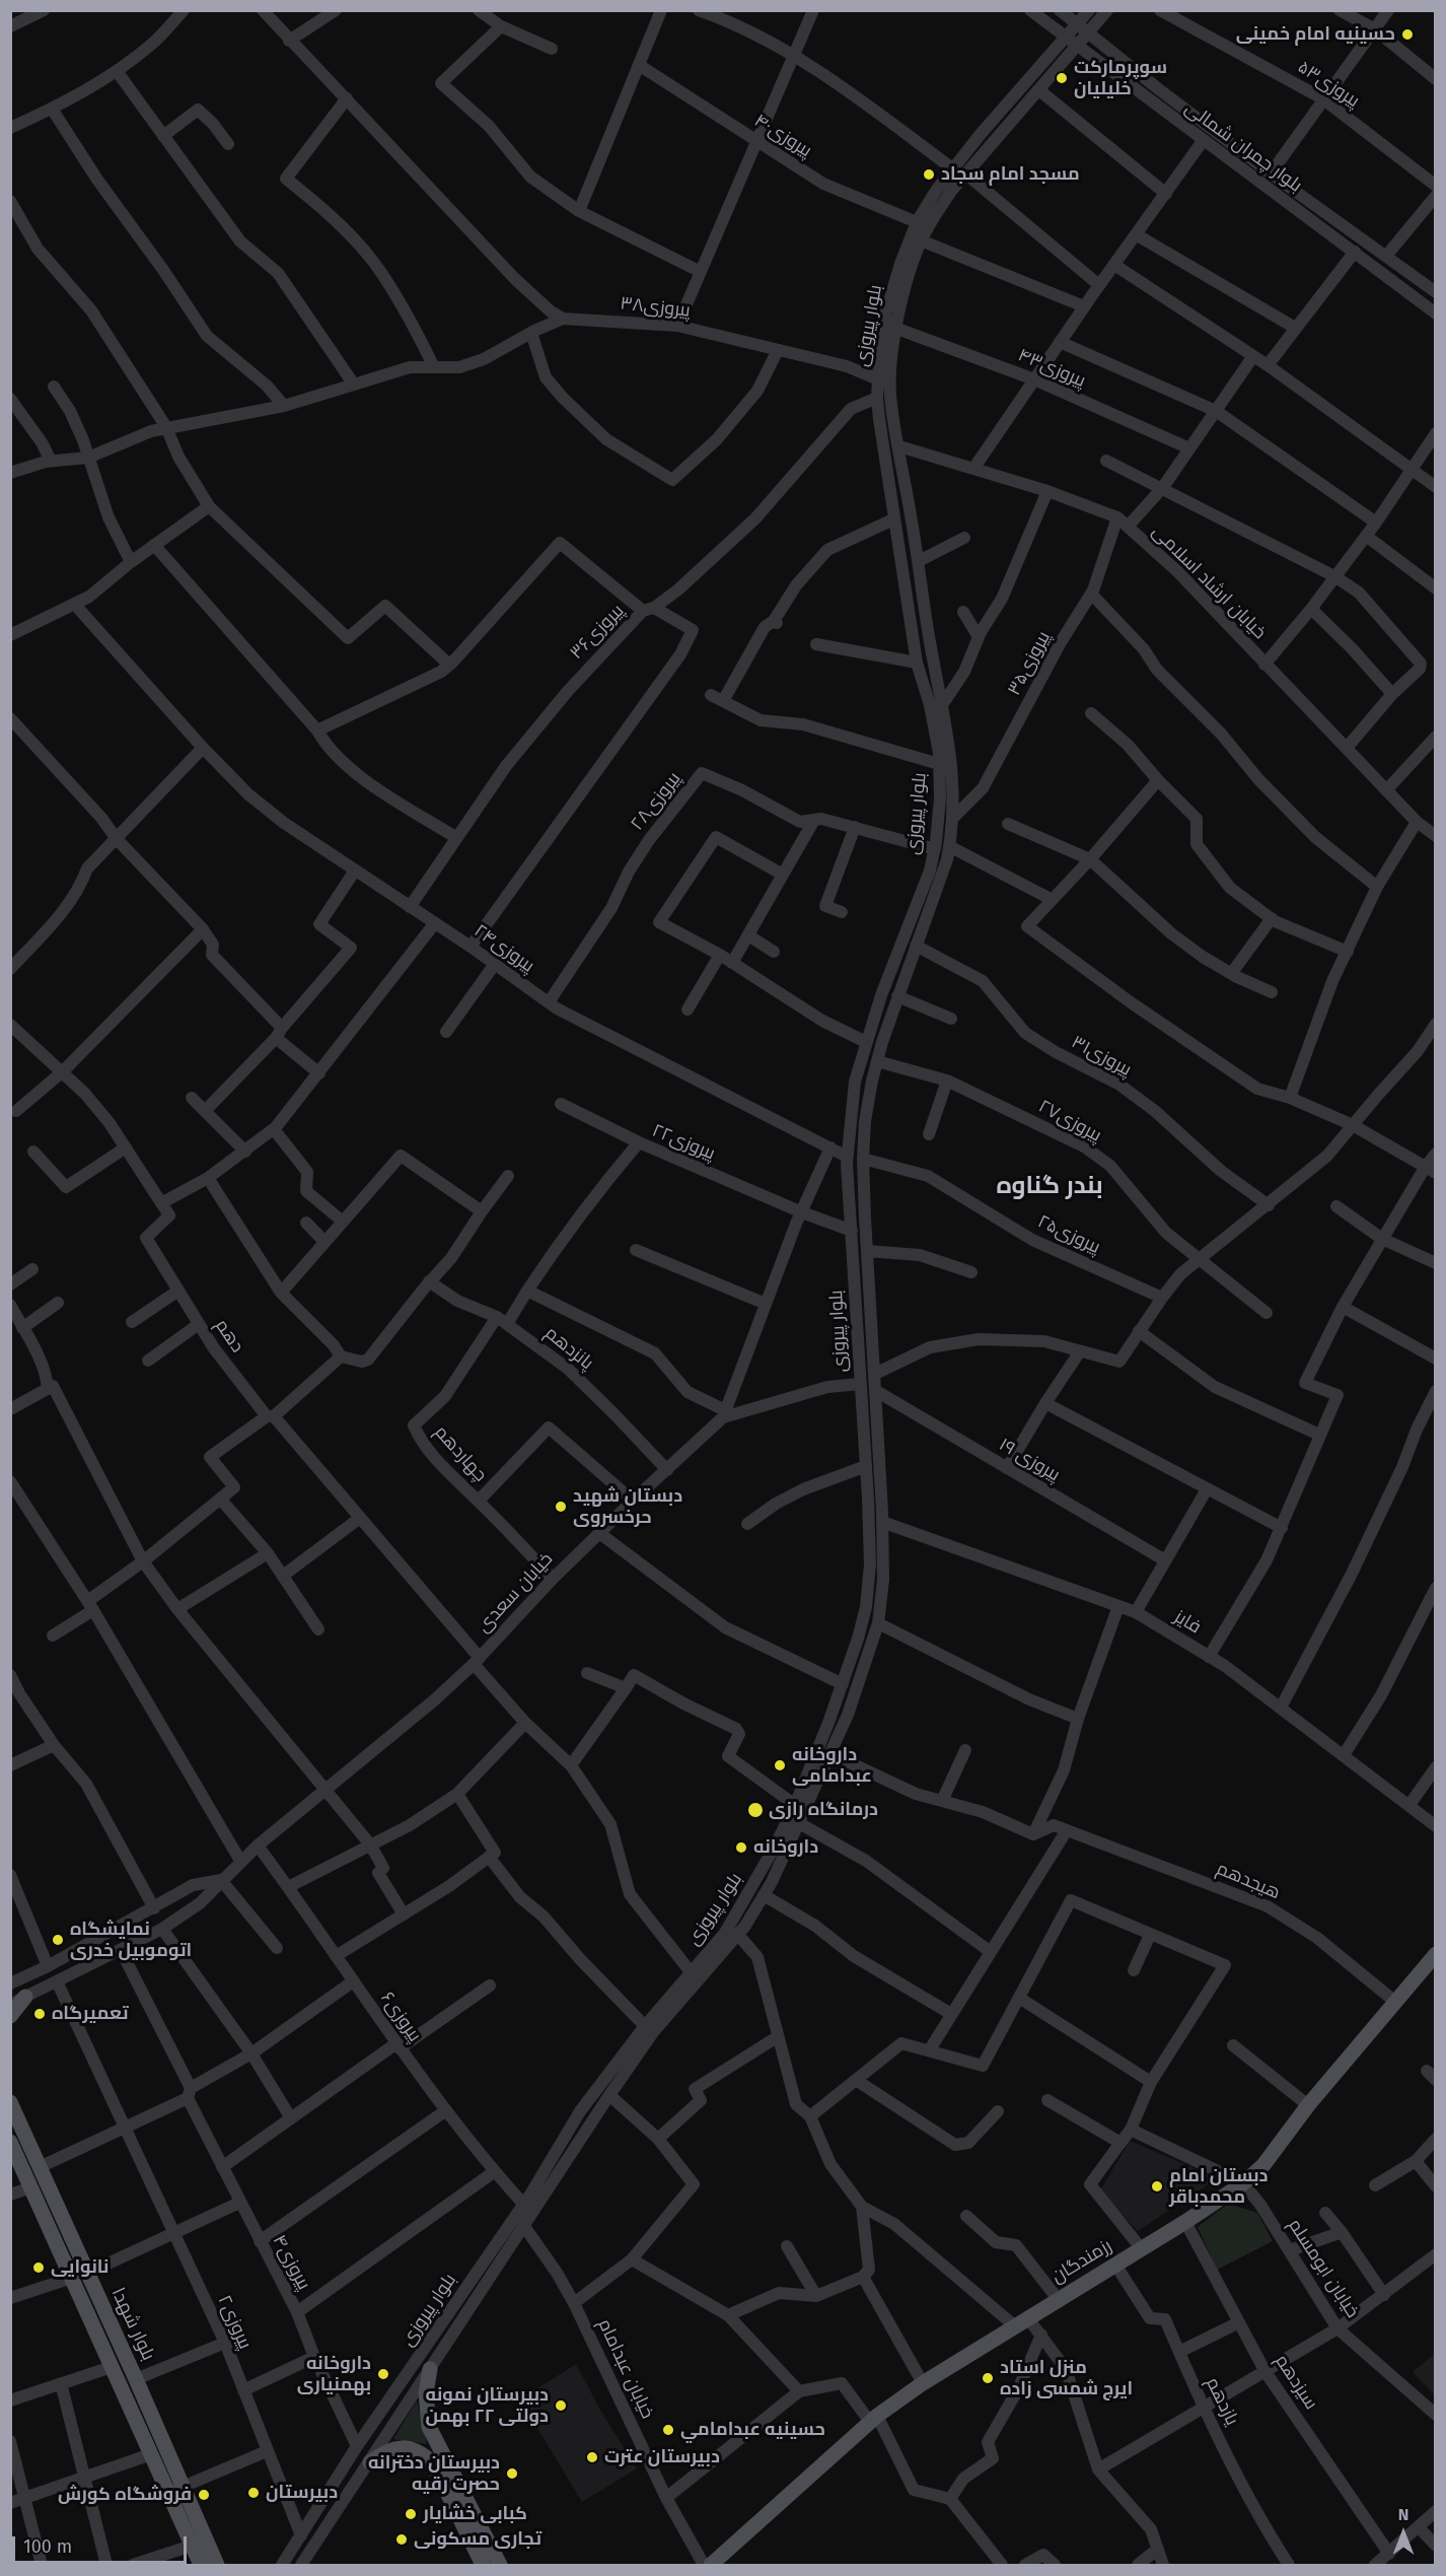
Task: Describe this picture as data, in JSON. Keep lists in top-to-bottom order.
{
  "streets": {
    "main road": ["رزمندگان", "بلوار شهدا"],
    "street": [
      "پیروزی۵۳",
      "پیروزی۴۰",
      "بلوار چمران شمالی",
      "پیروزی۳۸",
      "بلوار پیروزی",
      "پیروزی۴۳",
      "خیابان ارشاد اسلامی",
      "پیروزی۳۶",
      "پیروزی۳۵",
      "پیروزی۲۸",
      "پیروزی۲۴",
      "پیروزی۳۱",
      "پیروزی۲۷",
      "پیروزی۲۲",
      "پیروزی۲۵",
      "دهم",
      "پانزدهم",
      "چهاردهم",
      "پیروزی ۱۹",
      "خیابان سعدی",
      "فایز",
      "هیجدهم",
      "پیروزی۶",
      "پیروزی۴",
      "خیابان ابومسلم",
      "پیروزی۲",
      "خیابان عبدامام",
      "سیزدهم",
      "یازدهم"
    ]
  },
  "crossings": [
    ["پیروزی۴۰", "بلوار پیروزی"],
    ["بلوار چمران شمالی", "بلوار پیروزی"],
    ["پیروزی۳۸", "بلوار پیروزی"],
    ["بلوار پیروزی", "پیروزی۴۳"],
    ["بلوار پیروزی", "خیابان ارشاد اسلامی"],
    ["بلوار پیروزی", "پیروزی۳۶"],
    ["بلوار پیروزی", "پیروزی۳۵"],
    ["بلوار پیروزی", "پیروزی۲۸"],
    ["بلوار پیروزی", "پیروزی۲۴"],
    ["بلوار پیروزی", "پیروزی۳۱"],
    ["بلوار پیروزی", "پیروزی۲۷"],
    ["بلوار پیروزی", "پیروزی۲۲"],
    ["بلوار پیروزی", "پیروزی۲۵"],
    ["بلوار پیروزی", "دهم"],
    ["بلوار پیروزی", "پیروزی ۱۹"],
    ["بلوار پیروزی", "خیابان سعدی"],
    ["بلوار پیروزی", "فایز"],
    ["بلوار پیروزی", "پیروزی۶"],
    ["بلوار پیروزی", "پیروزی۴"],
    ["بلوار پیروزی", "پیروزی۲"],
    ["بلوار پیروزی", "خیابان عبدامام"],
    ["خیابان ارشاد اسلامی", "پیروزی۳۵"],
    ["پیروزی۳۶", "پیروزی۲۴"],
    ["پیروزی۲۸", "پیروزی۲۴"],
    ["پیروزی۲۲", "پانزدهم"],
    ["پیروزی۲۲", "چهاردهم"],
    ["دهم", "خیابان سعدی"],
    ["پانزدهم", "چهاردهم"],
    ["پانزدهم", "خیابان سعدی"],
    ["چهاردهم", "خیابان سعدی"],
    ["خیابان سعدی", "پیروزی۶"],
    ["خیابان سعدی", "پیروزی۴"],
    ["خیابان سعدی", "پیروزی۲"],
    ["هیجدهم", "رزمندگان"],
    ["رزمندگان", "خیابان ابومسلم"],
    ["رزمندگان", "سیزدهم"],
    ["رزمندگان", "یازدهم"]
  ],
  "districts": ["بندر گناوه"],
  "places": [
    "حسینیه امام خمینی",
    "سوپرمارکت خلیلیان",
    "مسجد امام سجاد",
    "دبستان شهید حرخسروی",
    "داروخانه عبدامامی",
    "درمانگاه رازی",
    "داروخانه",
    "نمایشگاه اتوموبیل خدری",
    "تعمیرگاه",
    "دبستان امام محمدباقر",
    "نانوایی",
    "داروخانه بهمنیاری",
    "منزل استاد ایرج شمسى زاده",
    "دبیرستان نمونه دولتی ۲۲ بهمن",
    "حسينيه عبدامامي",
    "دبیرستان عترت",
    "دبیرستان دخترانه حصرت رقیه",
    "دبیرستان",
    "فروشگاه کورش",
    "کبابی خشایار",
    "تجاری مسکونی"
  ],
  "scale_bar": "100 m",
  "north": "top"
}
